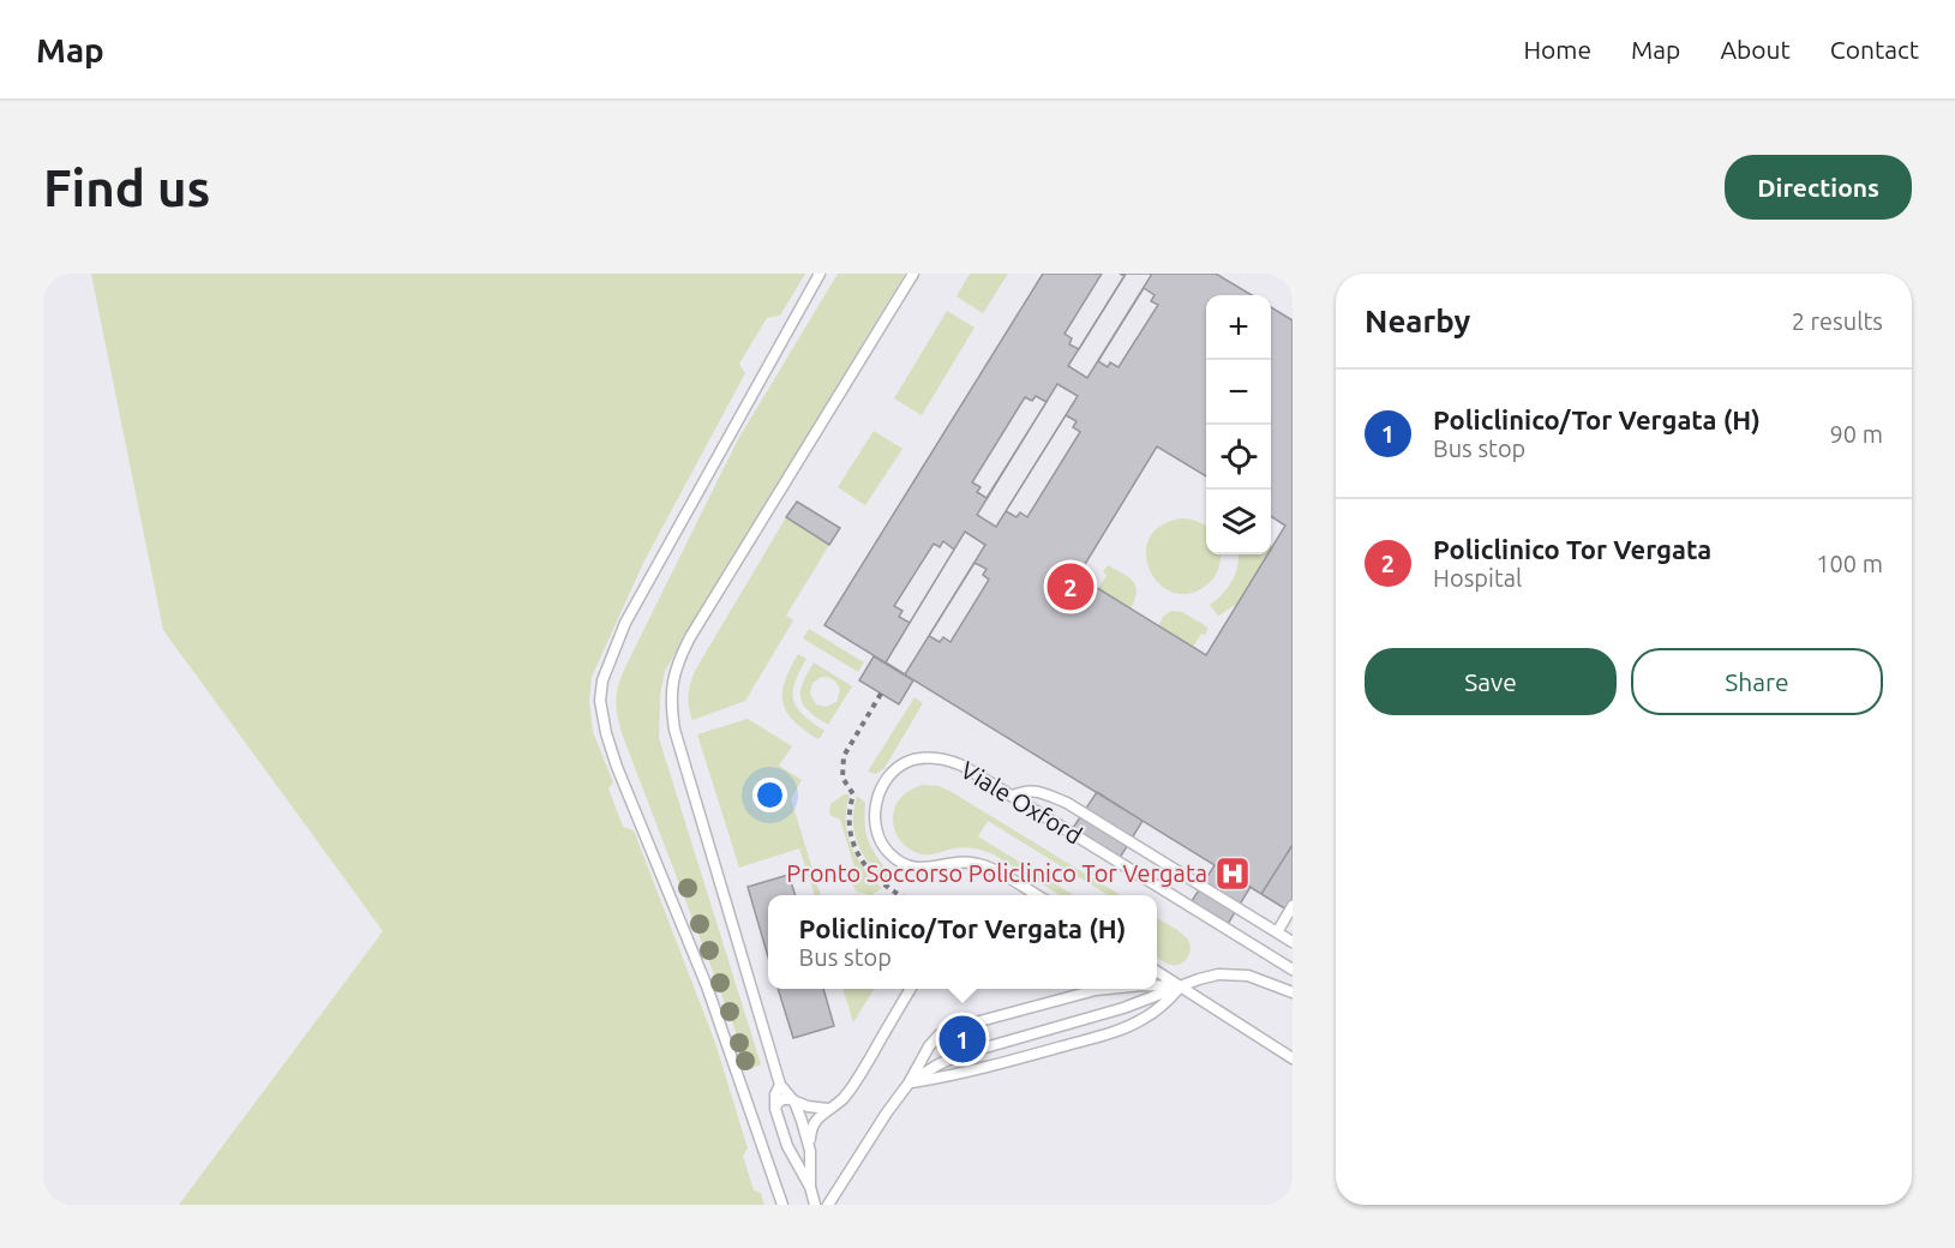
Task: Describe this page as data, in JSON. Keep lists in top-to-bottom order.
{
  "streets": {
    "lane": ["Viale Oxford"]
  },
  "places": {
    "hospital": ["Pronto Soccorso Policlinico Tor Vergata"]
  },
  "page": {
    "header": "Map",
    "nav": [
      "Home",
      "Map",
      "About",
      "Contact"
    ],
    "buttons": [
      "Directions",
      ["Save", "Share"]
    ],
    "title": "Find us",
    "heading": ["Nearby", "2 results"],
    "map_buttons": ["+", "−"],
    "list": [
      {
        "mark": "1",
        "name": "Policlinico/Tor Vergata (H)",
        "note": "Bus stop",
        "value": "90 m"
      },
      {
        "mark": "2",
        "name": "Policlinico Tor Vergata",
        "note": "Hospital",
        "value": "100 m"
      }
    ],
    "pins": ["2", "1"],
    "popup": ["Policlinico/Tor Vergata (H)", "Bus stop"]
  }
}
